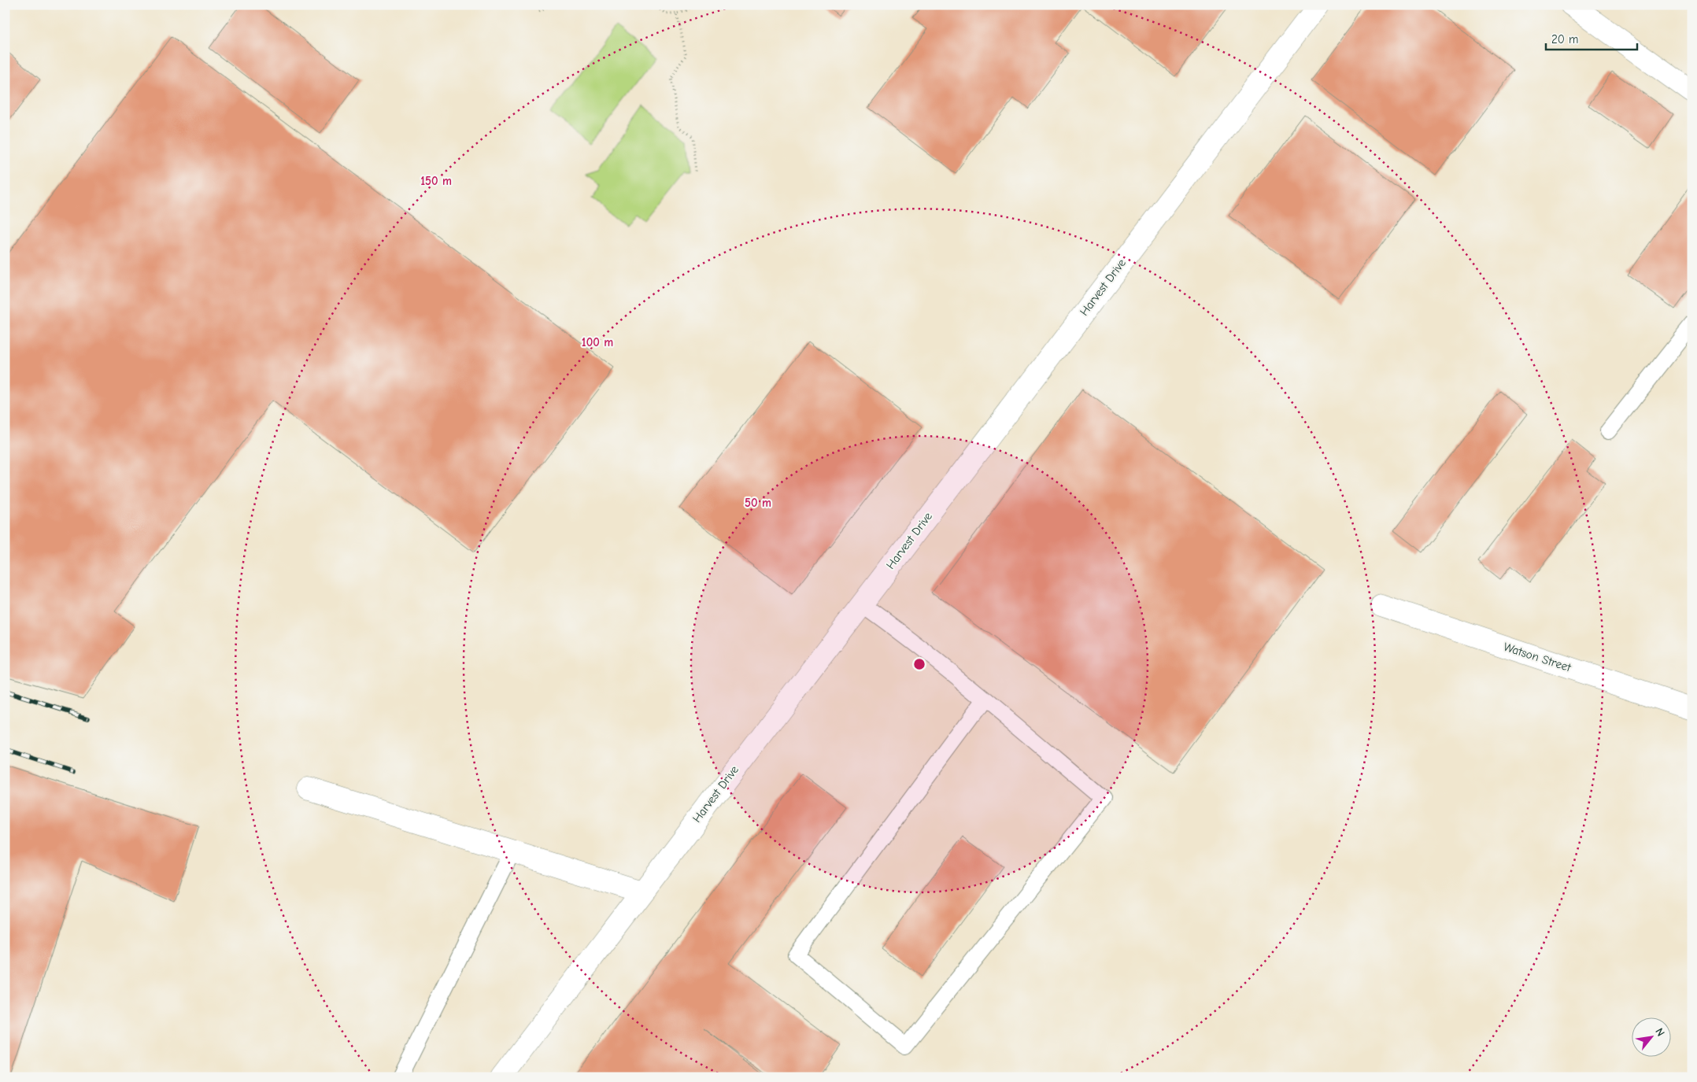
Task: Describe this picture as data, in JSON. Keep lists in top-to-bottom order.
{
  "streets": {
    "street": ["Harvest Drive", "Watson Street"]
  },
  "scale_bar": "20 m",
  "north": "top right",
  "rings": ["150 m", "100 m", "50 m"]
}
